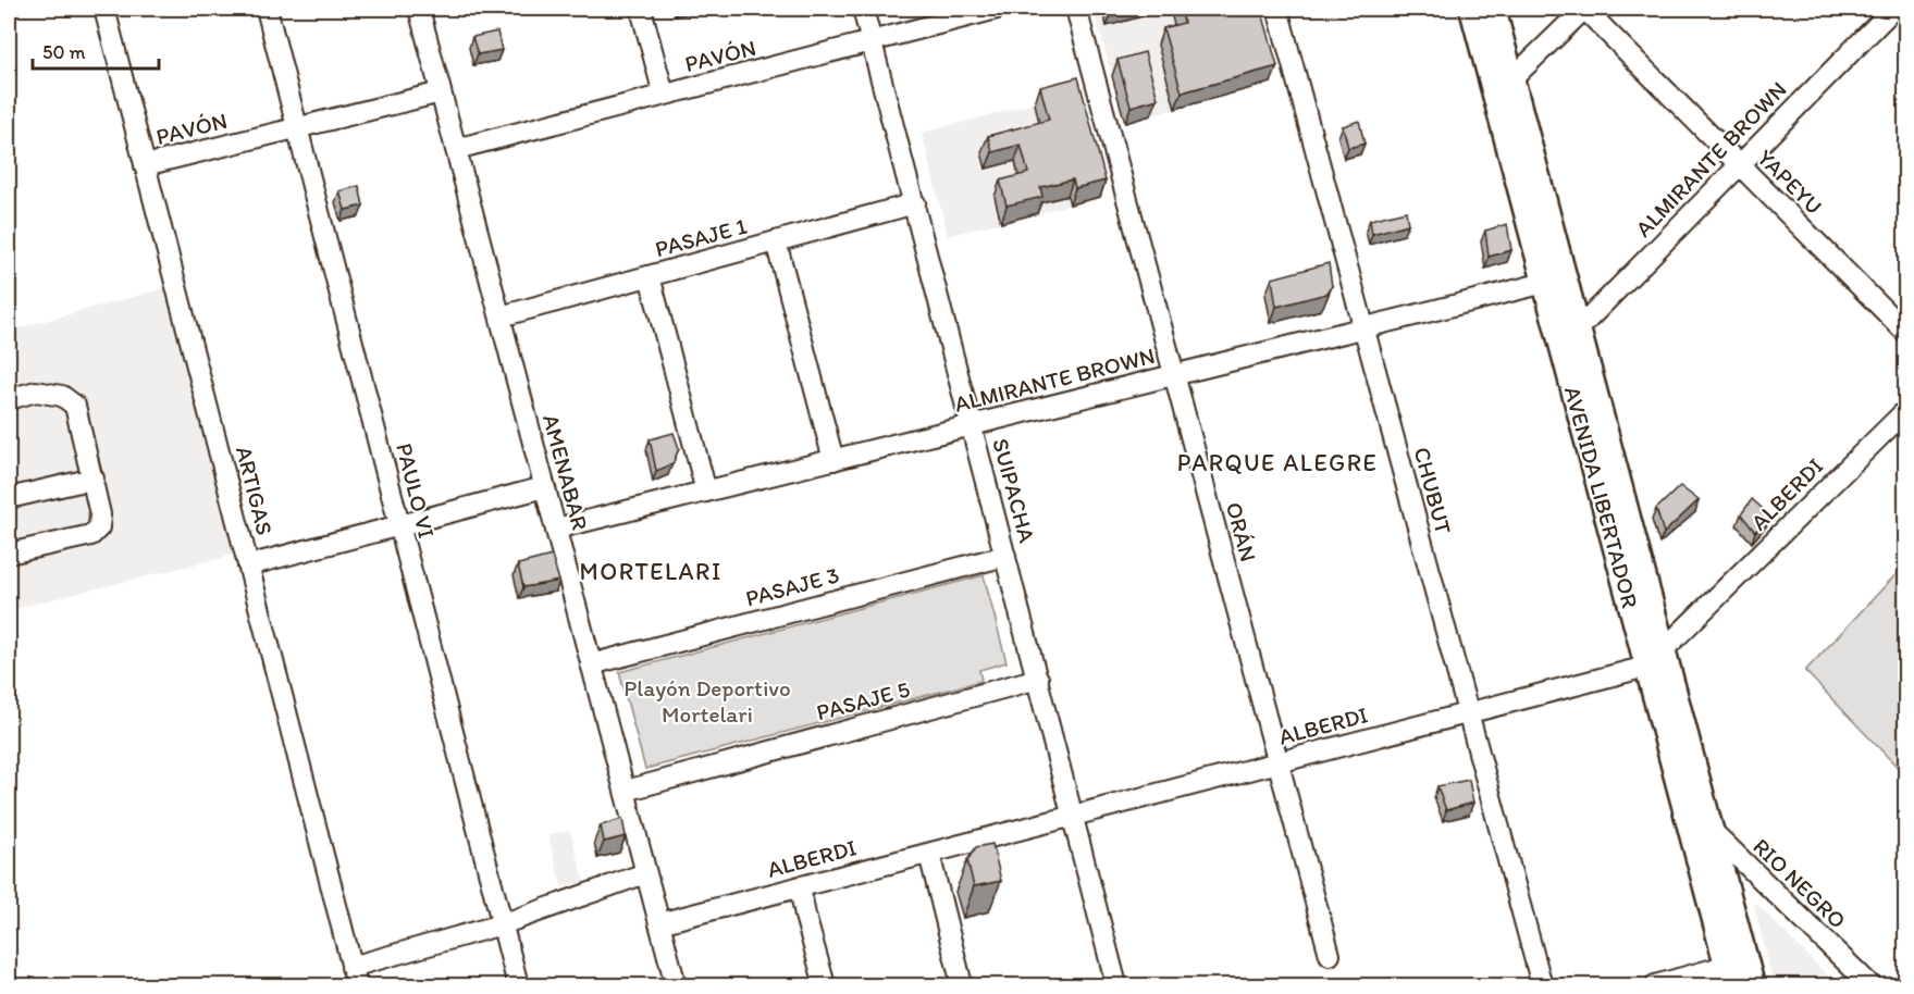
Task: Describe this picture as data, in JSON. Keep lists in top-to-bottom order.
{
  "streets": {
    "main road": ["AVENIDA LIBERTADOR"],
    "street": [
      "PAVÓN",
      "ALMIRANTE BROWN",
      "YAPEYU",
      "PASAJE 1",
      "AMENABAR",
      "ARTIGAS",
      "PAULO VI",
      "SUIPACHA",
      "CHUBUT",
      "ALBERDI",
      "ORÁN",
      "PASAJE 3",
      "PASAJE 5",
      "RIO NEGRO"
    ]
  },
  "crossings": [
    ["PAVÓN", "AMENABAR"],
    ["PAVÓN", "ARTIGAS"],
    ["PAVÓN", "PAULO VI"],
    ["PAVÓN", "SUIPACHA"],
    ["ALMIRANTE BROWN", "YAPEYU"],
    ["ALMIRANTE BROWN", "AMENABAR"],
    ["ALMIRANTE BROWN", "SUIPACHA"],
    ["ALMIRANTE BROWN", "CHUBUT"],
    ["ALMIRANTE BROWN", "AVENIDA LIBERTADOR"],
    ["ALMIRANTE BROWN", "ORÁN"],
    ["PASAJE 1", "AMENABAR"],
    ["PASAJE 1", "SUIPACHA"],
    ["AMENABAR", "ALBERDI"],
    ["AMENABAR", "PASAJE 3"],
    ["AMENABAR", "PASAJE 5"],
    ["SUIPACHA", "ALBERDI"],
    ["SUIPACHA", "PASAJE 3"],
    ["SUIPACHA", "PASAJE 5"],
    ["CHUBUT", "ALBERDI"],
    ["ALBERDI", "AVENIDA LIBERTADOR"],
    ["ALBERDI", "ORÁN"],
    ["AVENIDA LIBERTADOR", "RIO NEGRO"]
  ],
  "districts": ["PARQUE ALEGRE", "MORTELARI"],
  "parks": ["Playón Deportivo Mortelari"],
  "scale_bar": "50 m"
}
